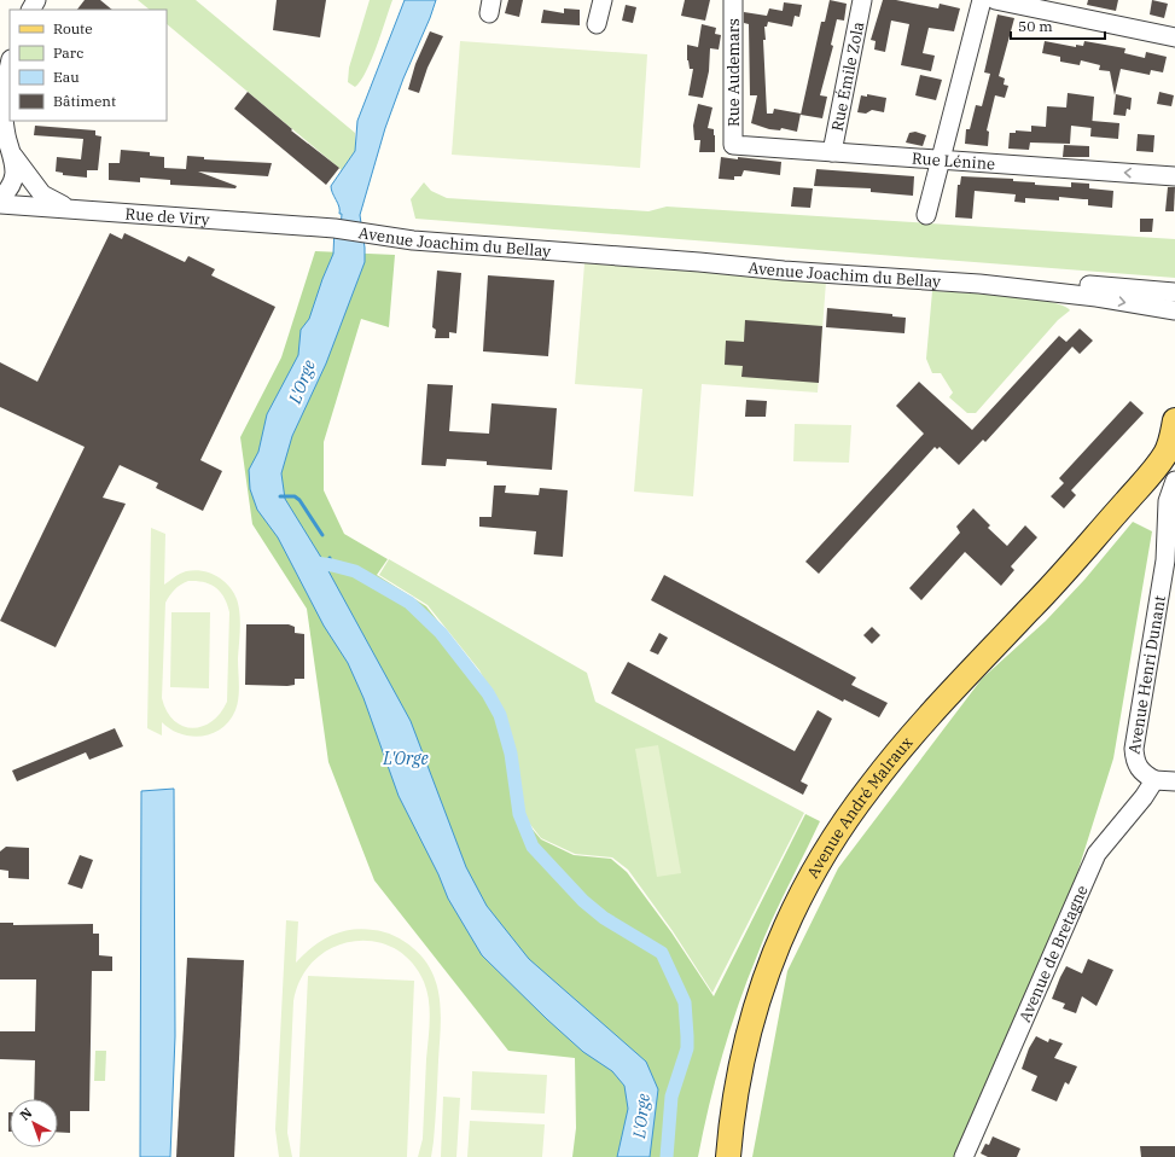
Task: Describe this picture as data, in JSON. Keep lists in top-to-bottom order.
{
  "streets": {
    "main road": ["Avenue André Malraux"],
    "street": [
      "Rue Audemars",
      "Rue Émile Zola",
      "Rue Lénine",
      "Rue de Viry",
      "Avenue Joachim du Bellay",
      "Avenue Henri Dunant",
      "Avenue de Bretagne"
    ]
  },
  "crossings": [
    ["Rue Audemars", "Rue Lénine"],
    ["Rue Émile Zola", "Rue Lénine"],
    ["Rue de Viry", "Avenue Joachim du Bellay"],
    ["Avenue Henri Dunant", "Avenue André Malraux"],
    ["Avenue Henri Dunant", "Avenue de Bretagne"]
  ],
  "water": ["L'Orge"],
  "legend": [
    "Route",
    "Parc",
    "Eau",
    "Bâtiment"
  ],
  "scale_bar": "50 m",
  "north": "top left"
}
